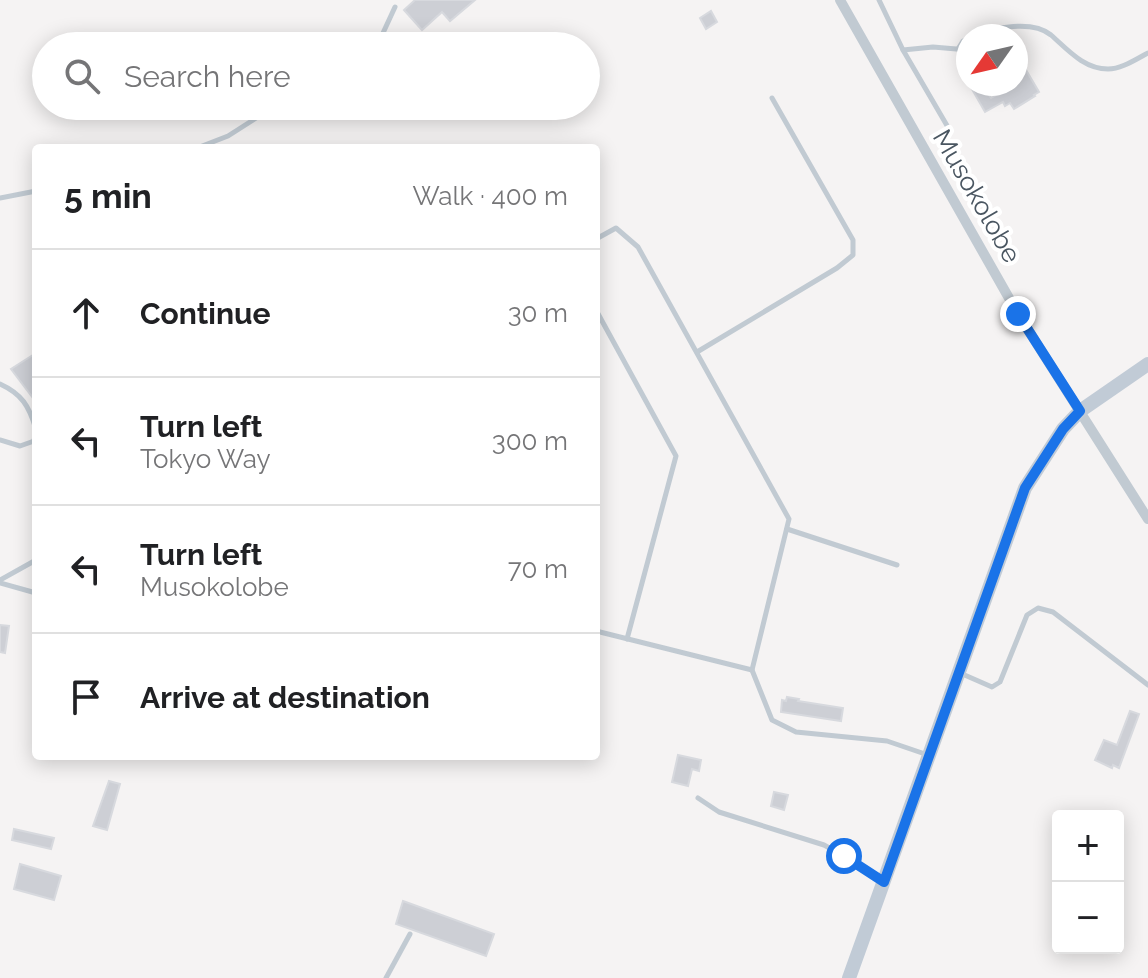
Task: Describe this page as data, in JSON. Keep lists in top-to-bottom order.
{
  "streets": {
    "street": ["Musokolobe"]
  },
  "north": "bottom left",
  "page": {
    "search": "Search here",
    "heading": ["5 min", "Walk · 400 m"],
    "list": [
      ["Continue", "30 m"],
      ["Turn left", "Tokyo Way", "300 m"],
      ["Turn left", "Musokolobe", "70 m"],
      "Arrive at destination"
    ],
    "map_buttons": ["+", "−"]
  }
}
